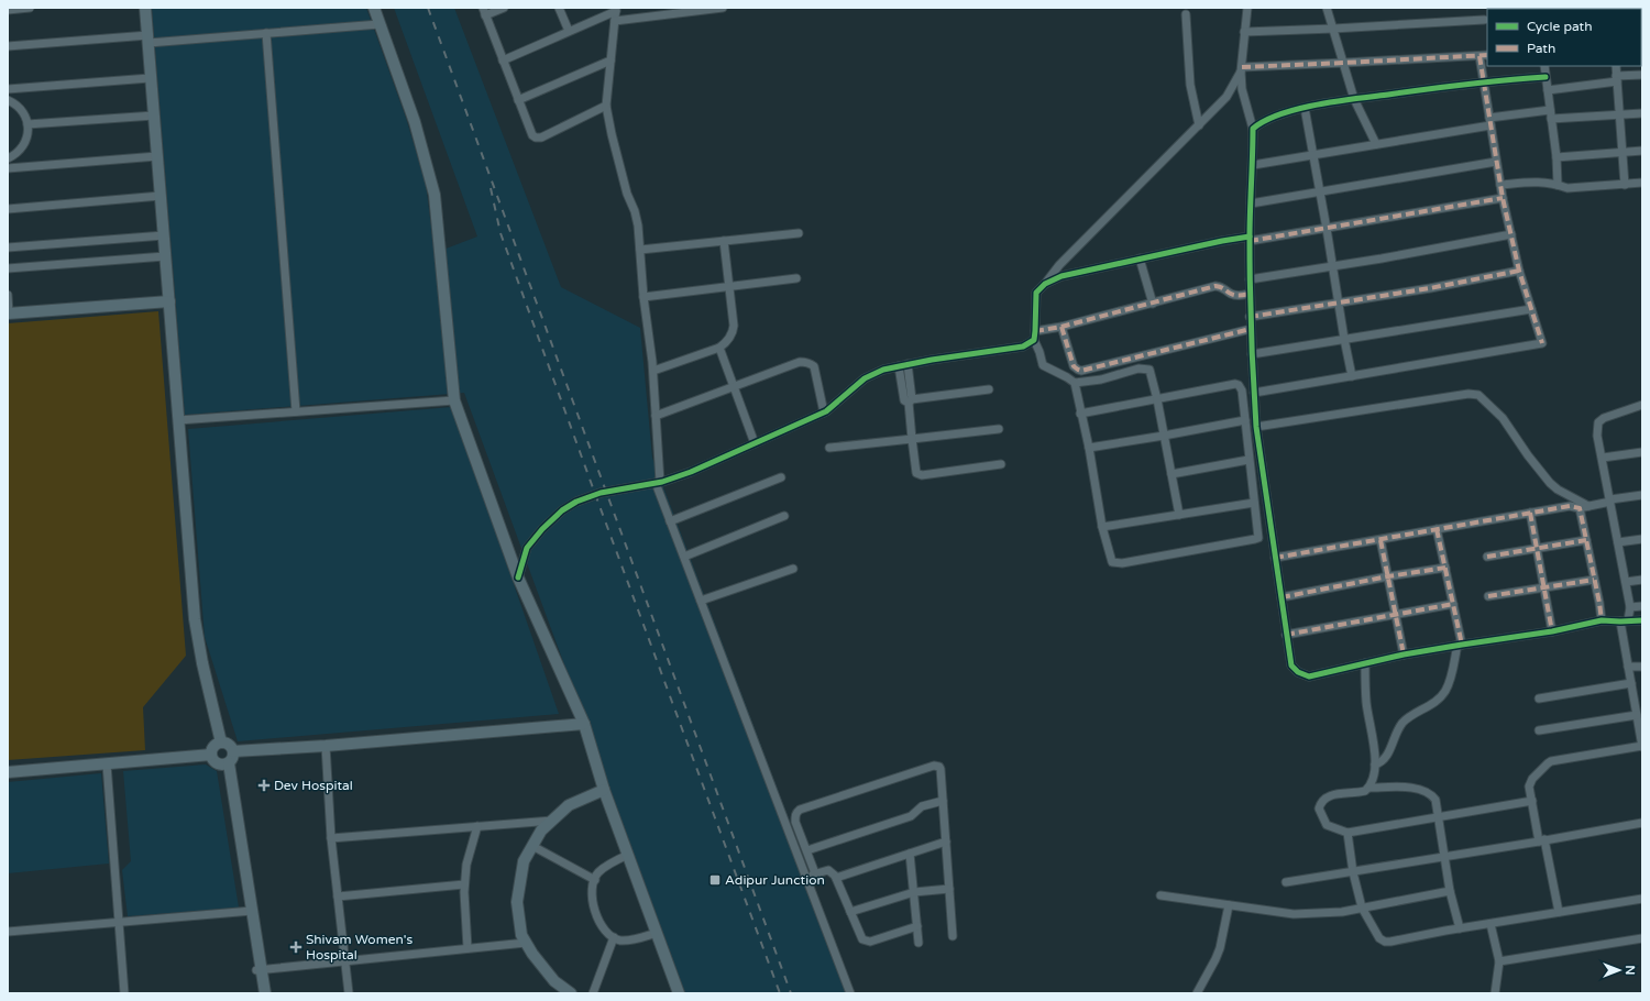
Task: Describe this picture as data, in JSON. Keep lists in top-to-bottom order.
{
  "places": {
    "health": ["Dev Hospital", "Shivam Women's Hospital"],
    "transit": ["Adipur Junction"]
  },
  "legend": ["Cycle path", "Path"],
  "north": "right"
}
